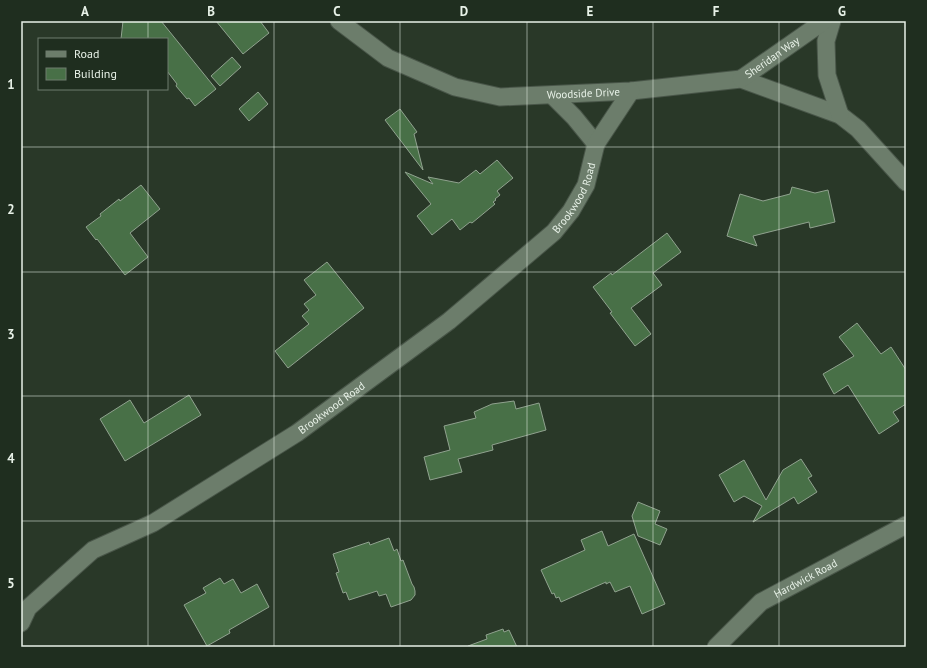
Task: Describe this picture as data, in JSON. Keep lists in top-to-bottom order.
{
  "streets": {
    "street": [
      "Sheridan Way",
      "Woodside Drive",
      "Brookwood Road",
      "Hardwick Road"
    ]
  },
  "crossings": [
    ["Sheridan Way", "Woodside Drive"],
    ["Woodside Drive", "Brookwood Road"]
  ],
  "legend": ["Road", "Building"],
  "grid": {
    "columns": [
      "A",
      "B",
      "C",
      "D",
      "E",
      "F",
      "G"
    ],
    "rows": [
      "1",
      "2",
      "3",
      "4",
      "5"
    ]
  }
}
